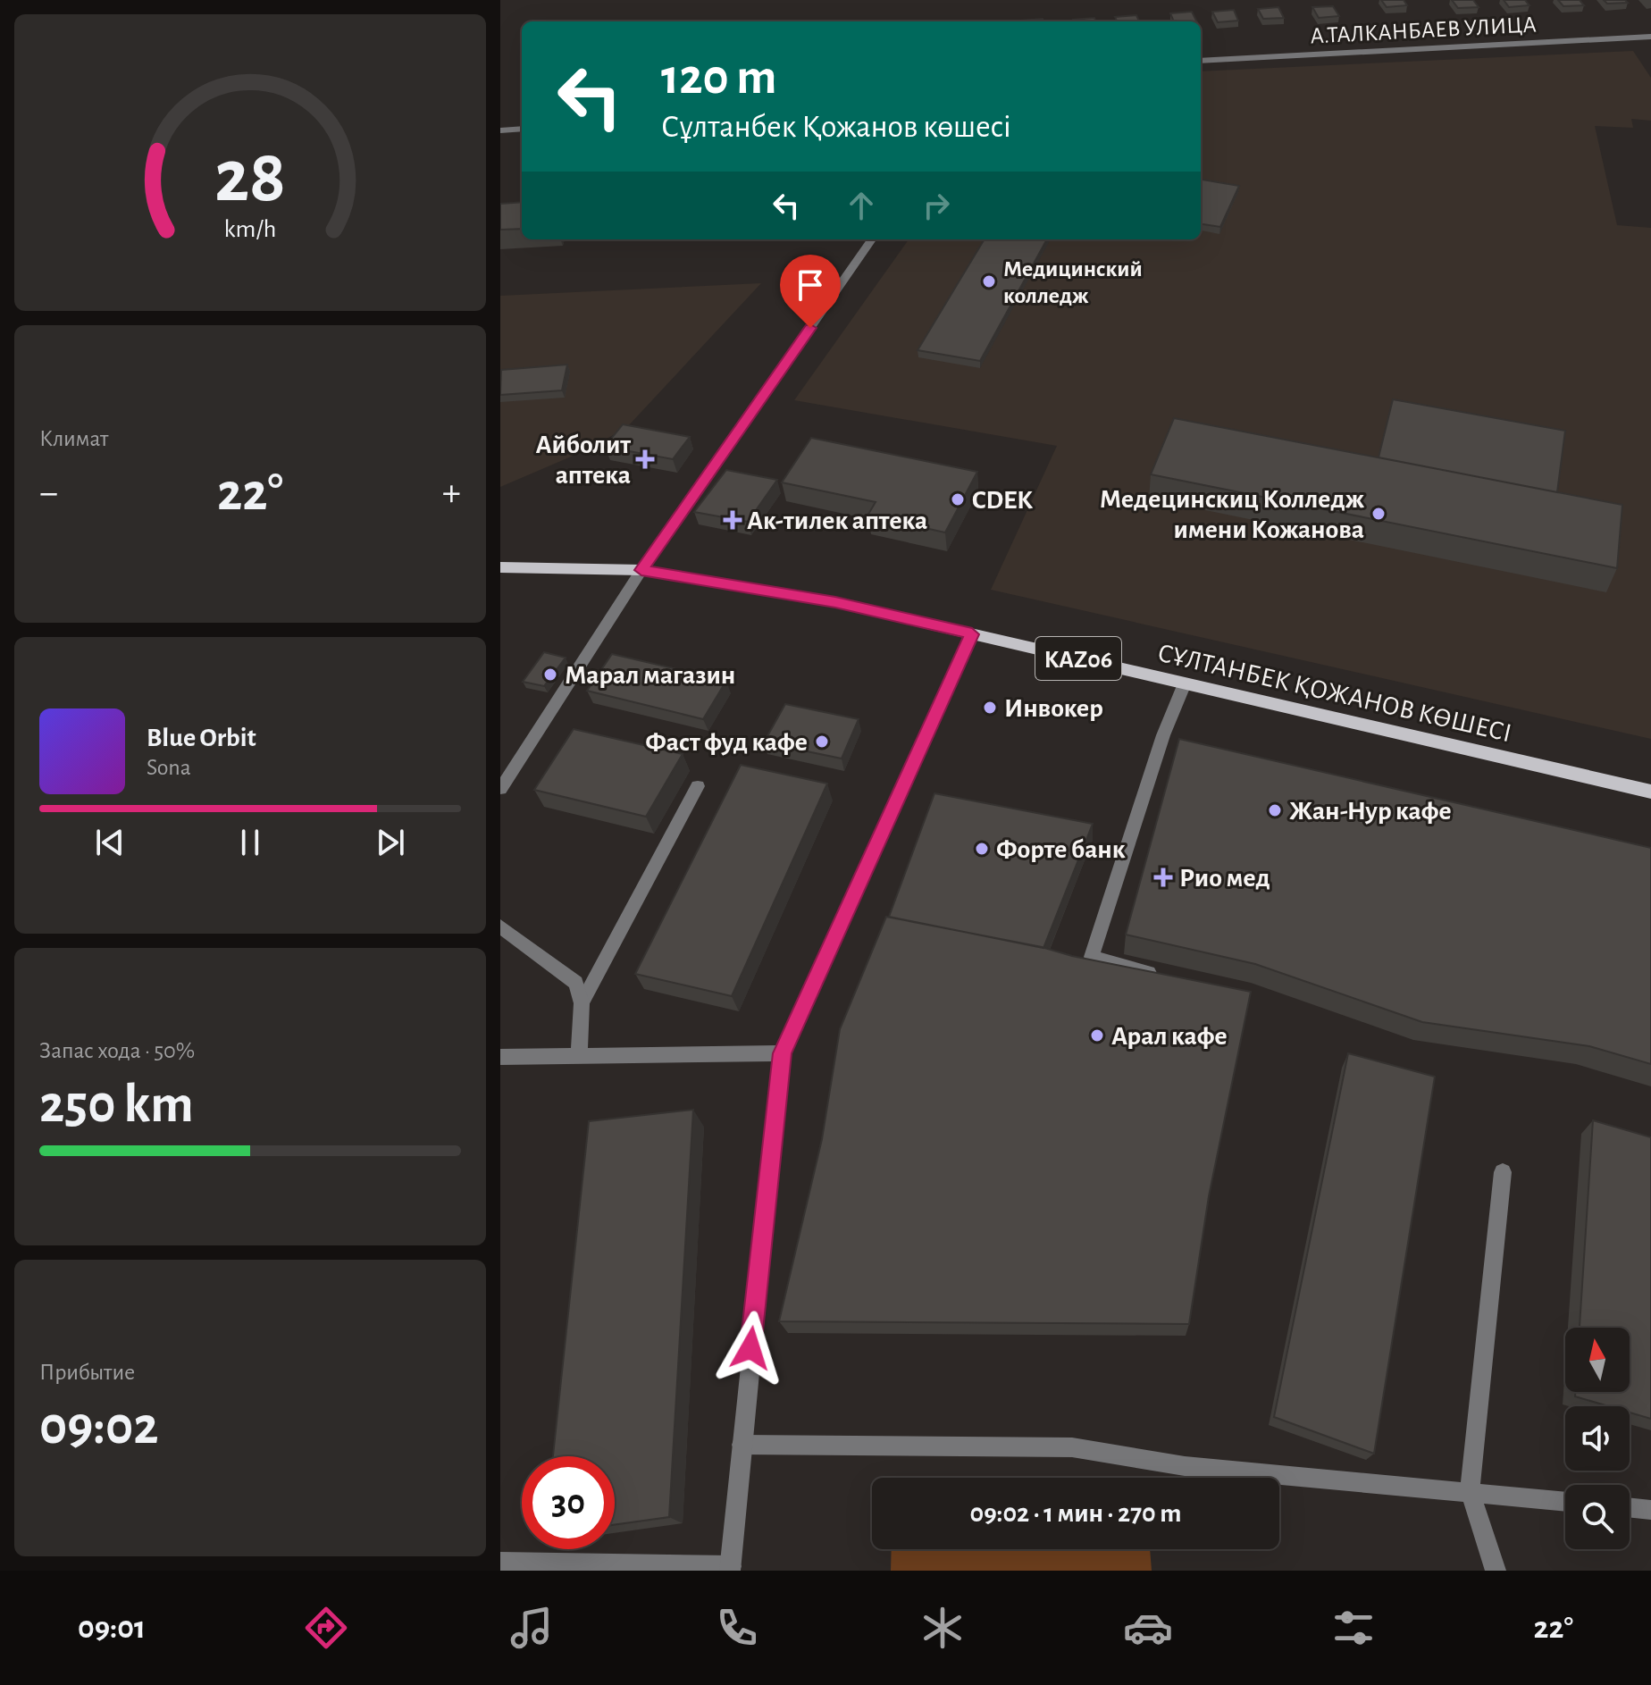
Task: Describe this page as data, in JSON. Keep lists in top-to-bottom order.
{
  "streets": {
    "main road": ["KАZ06", "СҰЛТАНБЕК ҚОЖАНОВ КӨШЕСІ"],
    "street": ["А.ТАЛКАНБАЕВ УЛИЦА"]
  },
  "places": {
    "other": [
      "Медицинский колледж",
      "CDEK",
      "Медецинскиц Колледж имени Кожанова",
      "Марал магазин",
      "Инвокер",
      "Фаст фуд кафе",
      "Жан-Нур кафе",
      "Форте банк",
      "Арал кафе"
    ],
    "health": ["Айболит аптека", "Ак-тилек аптека", "Рио мед"]
  },
  "north": "top",
  "page": {
    "turn": ["120 m", "Сұлтанбек Қожанов көшесі"],
    "tile": [
      "Климат",
      ["Запас хода · 50%", "250 km"],
      ["Прибытие", "09:02"]
    ],
    "heat": ["−", "22°", "+"],
    "song": ["Blue Orbit", "Sona"],
    "limit": "30",
    "trip": "09:02 · 1 мин · 270 m",
    "tabs": ["09:01", "22°"],
    "gauge": ["28", "km/h"]
  }
}
